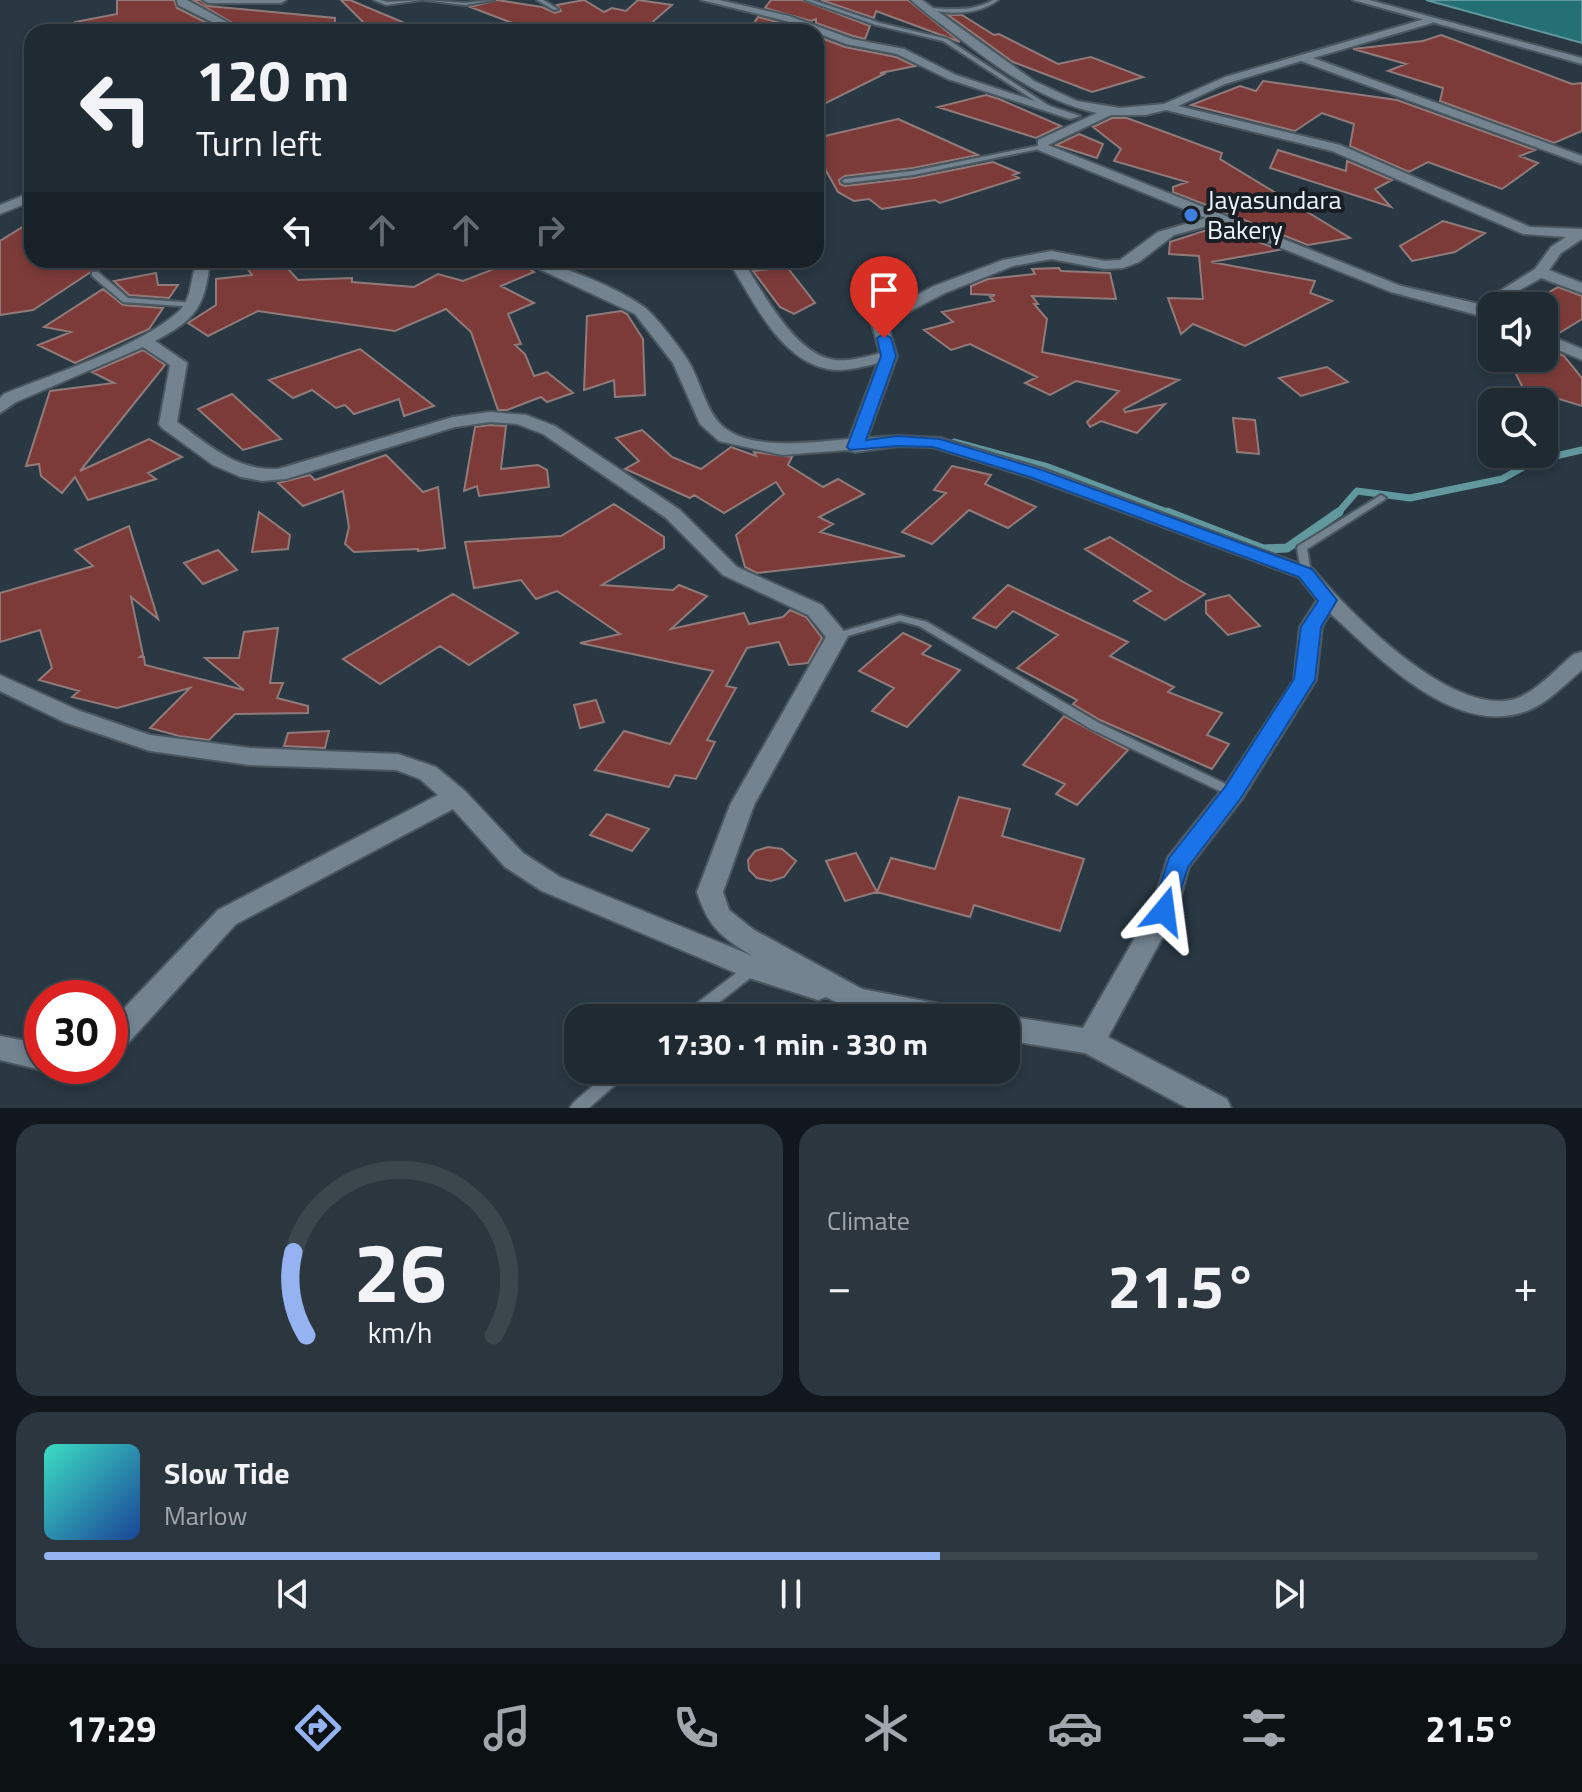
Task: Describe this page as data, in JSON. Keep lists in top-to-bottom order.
{
  "places": ["Jayasundara Bakery"],
  "page": {
    "turn": ["120 m", "Turn left"],
    "limit": "30",
    "trip": "17:30 · 1 min · 330 m",
    "tile": "Climate",
    "heat": ["−", "21.5°", "+"],
    "song": ["Slow Tide", "Marlow"],
    "tabs": ["17:29", "21.5°"],
    "gauge": ["26", "km/h"]
  }
}
